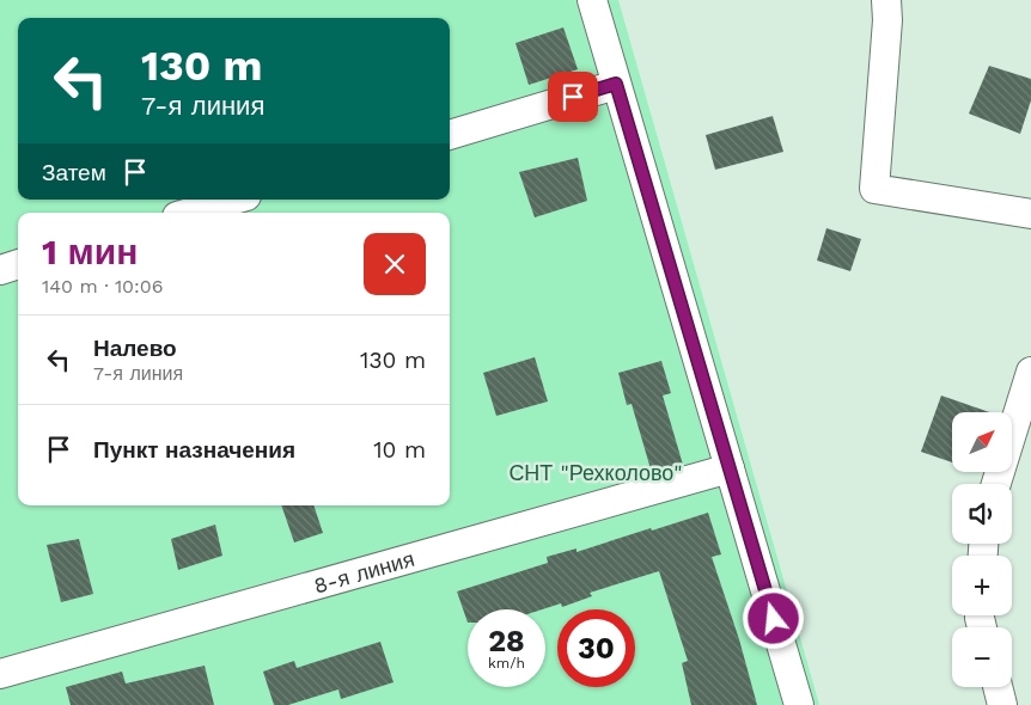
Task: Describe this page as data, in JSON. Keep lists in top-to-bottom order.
{
  "streets": {
    "street": ["8-я линия"]
  },
  "parks": ["СНТ \"Рехколово\""],
  "north": "top right",
  "page": {
    "turn": ["130 m", "7-я линия"],
    "then": "Затем",
    "heading": ["1 мин", "140 m · 10:06"],
    "list": [
      {
        "name": "Налево",
        "note": "7-я линия",
        "value": "130 m"
      },
      {
        "name": "Пункт назначения",
        "value": "10 m"
      }
    ],
    "map_buttons": ["+", "−"],
    "speed": "28 km/h",
    "limit": "30"
  }
}
